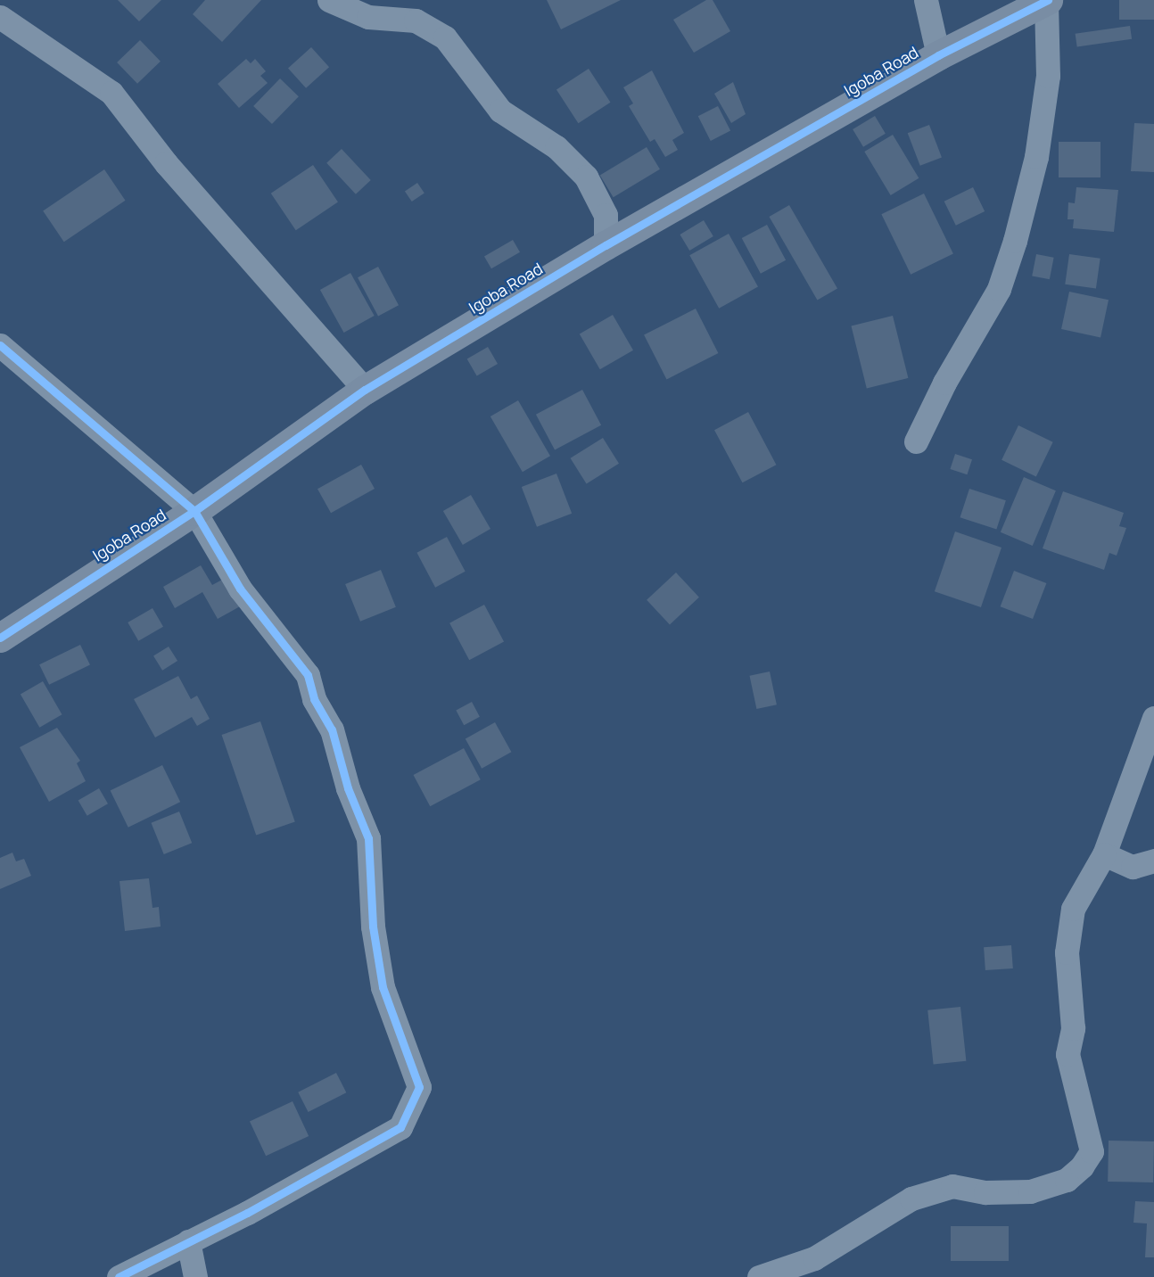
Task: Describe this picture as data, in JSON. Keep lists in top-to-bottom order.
{
  "streets": {
    "street": ["Igoba Road"]
  }
}
